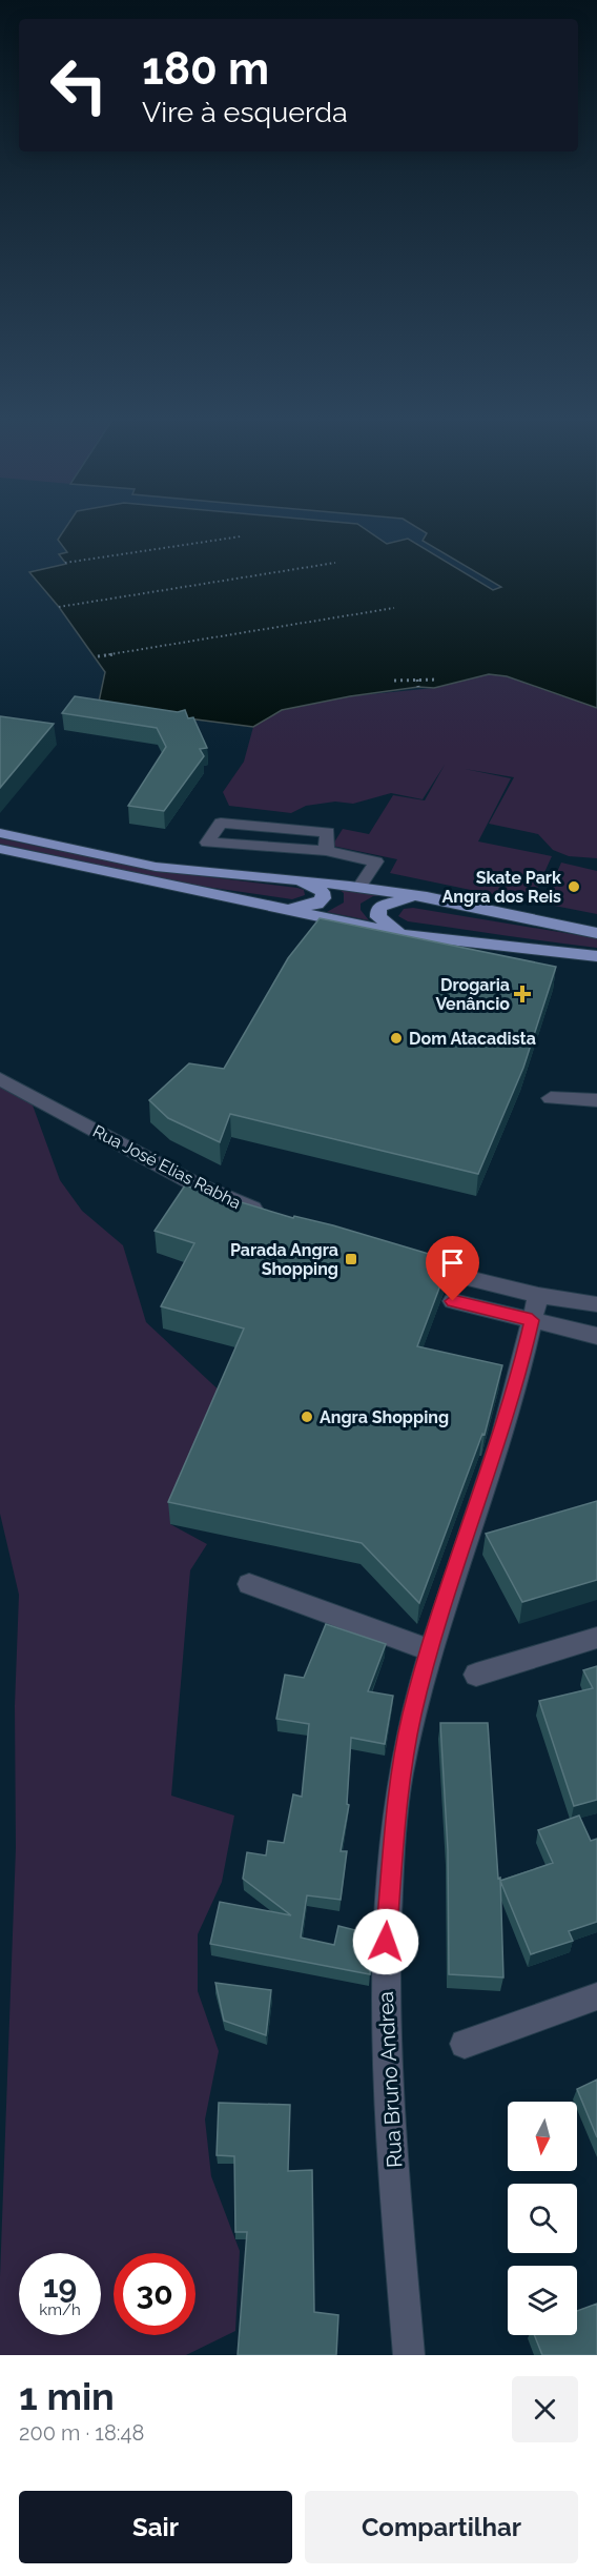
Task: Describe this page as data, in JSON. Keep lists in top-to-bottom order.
{
  "streets": {
    "street": ["Rua José Elias Rabha", "Rua Bruno Andrea"]
  },
  "places": {
    "other": ["Skate Park Angra dos Reis", "Dom Atacadista", "Angra Shopping"],
    "health": ["Drogaria Venâncio"],
    "transit": ["Parada Angra Shopping"]
  },
  "north": "bottom",
  "page": {
    "turn": ["180 m", "Vire à esquerda"],
    "speed": "19 km/h",
    "limit": "30",
    "heading": ["1 min", "200 m · 18:48"],
    "buttons": ["Sair", "Compartilhar"]
  }
}
